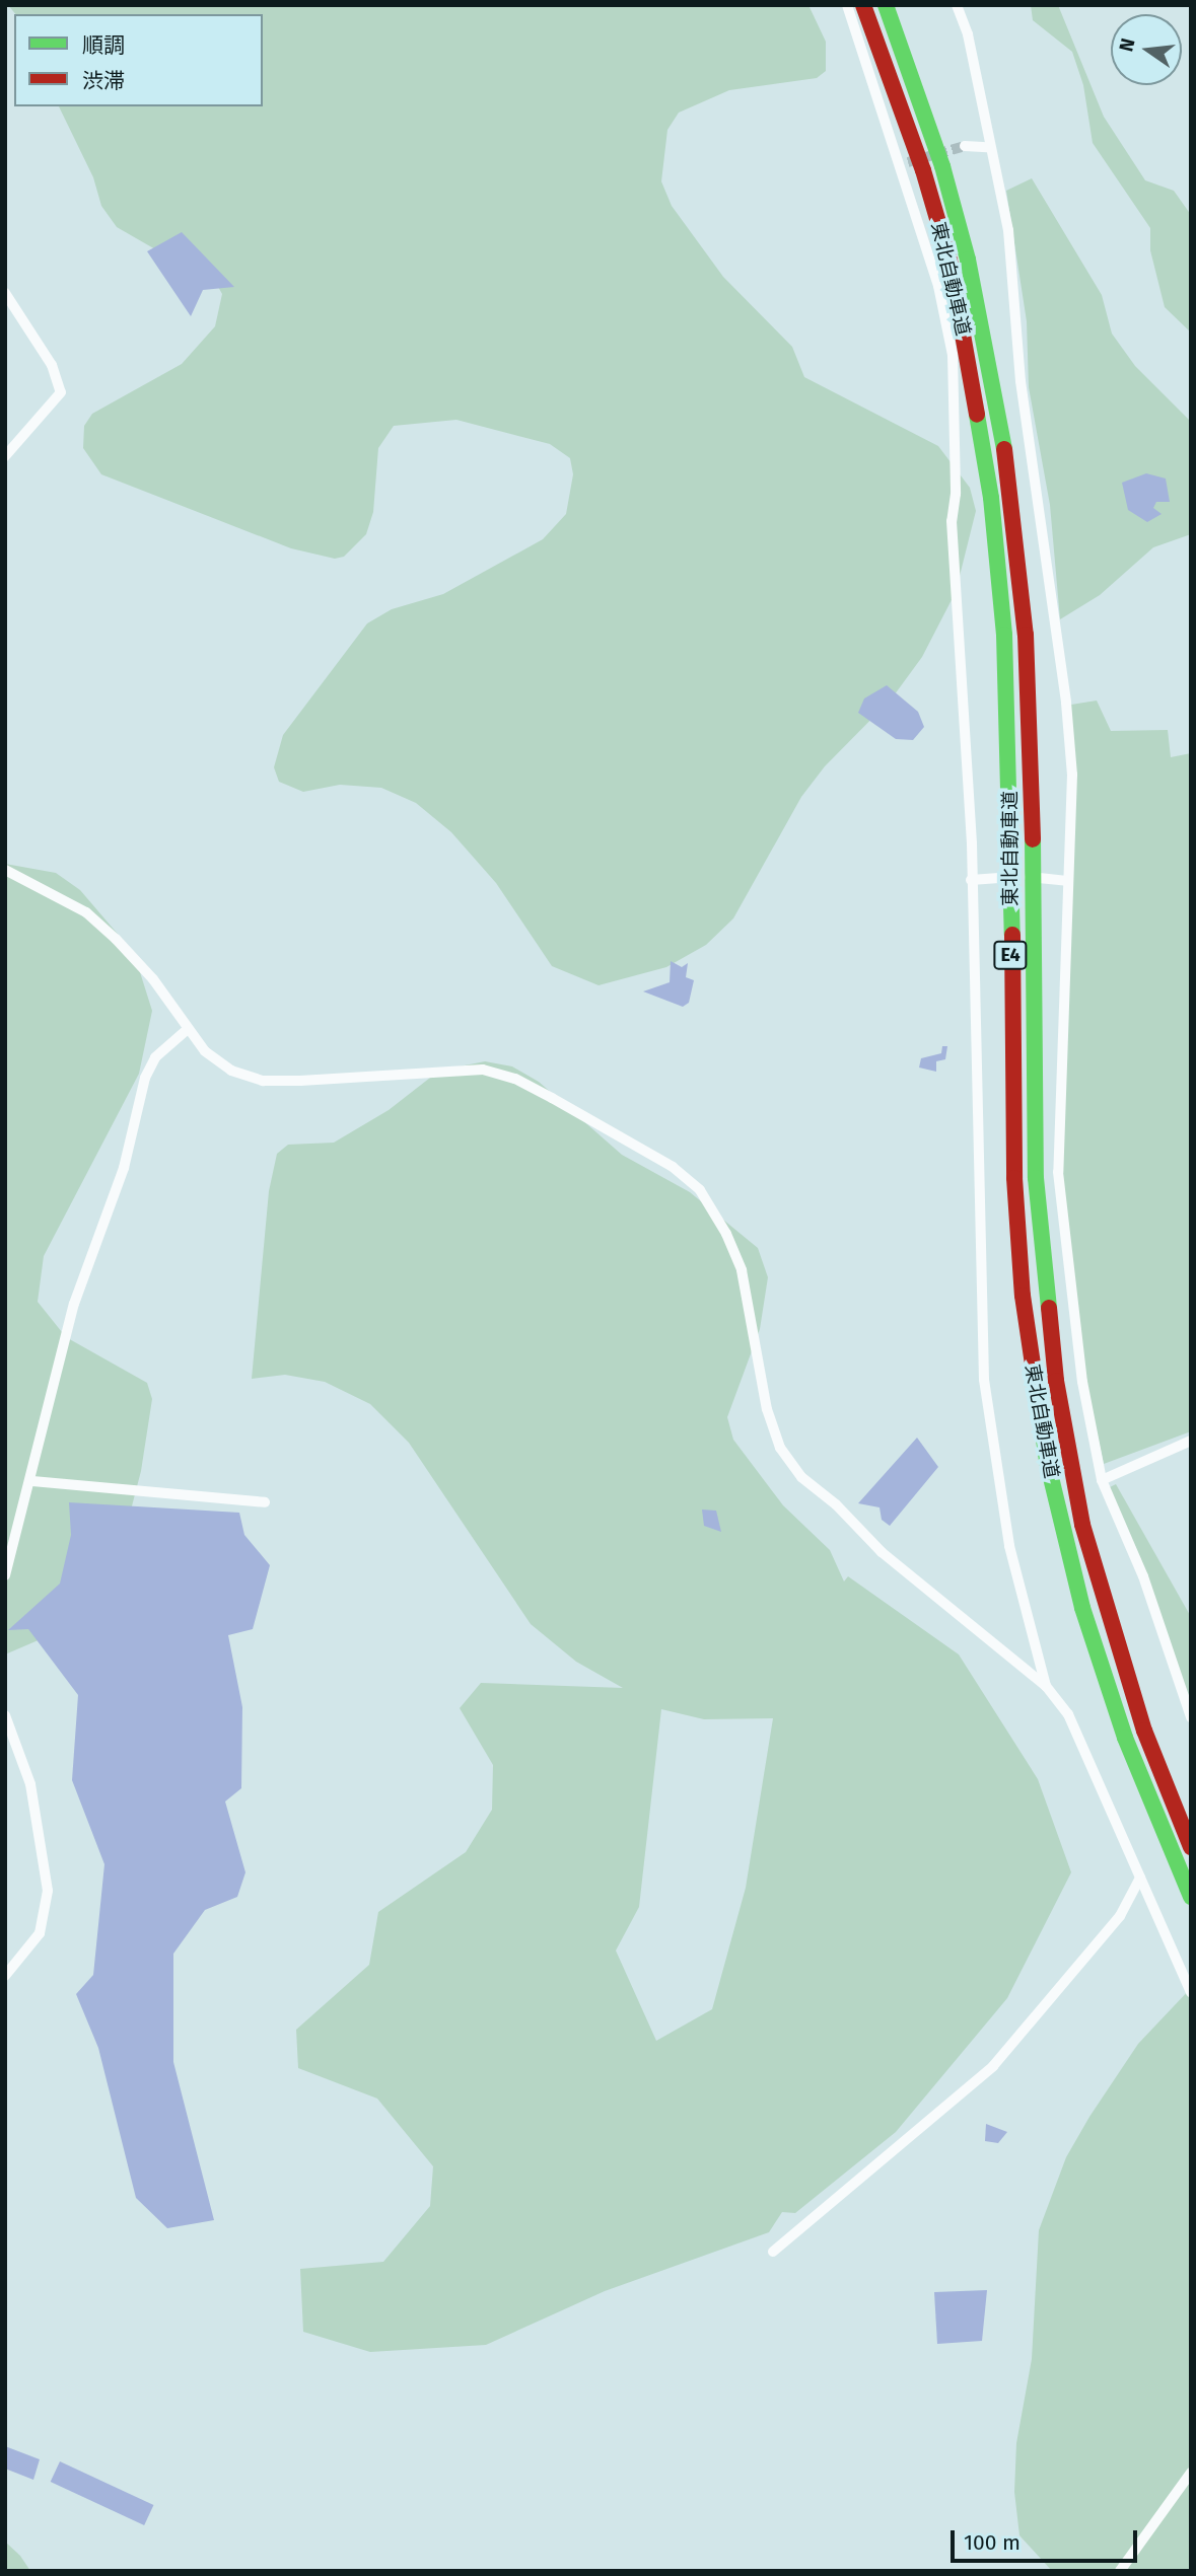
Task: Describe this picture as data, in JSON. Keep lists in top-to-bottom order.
{
  "streets": {
    "highway": ["東北自動車道", "E4"]
  },
  "legend": ["順調", "渋滞"],
  "scale_bar": "100 m",
  "north": "left"
}
